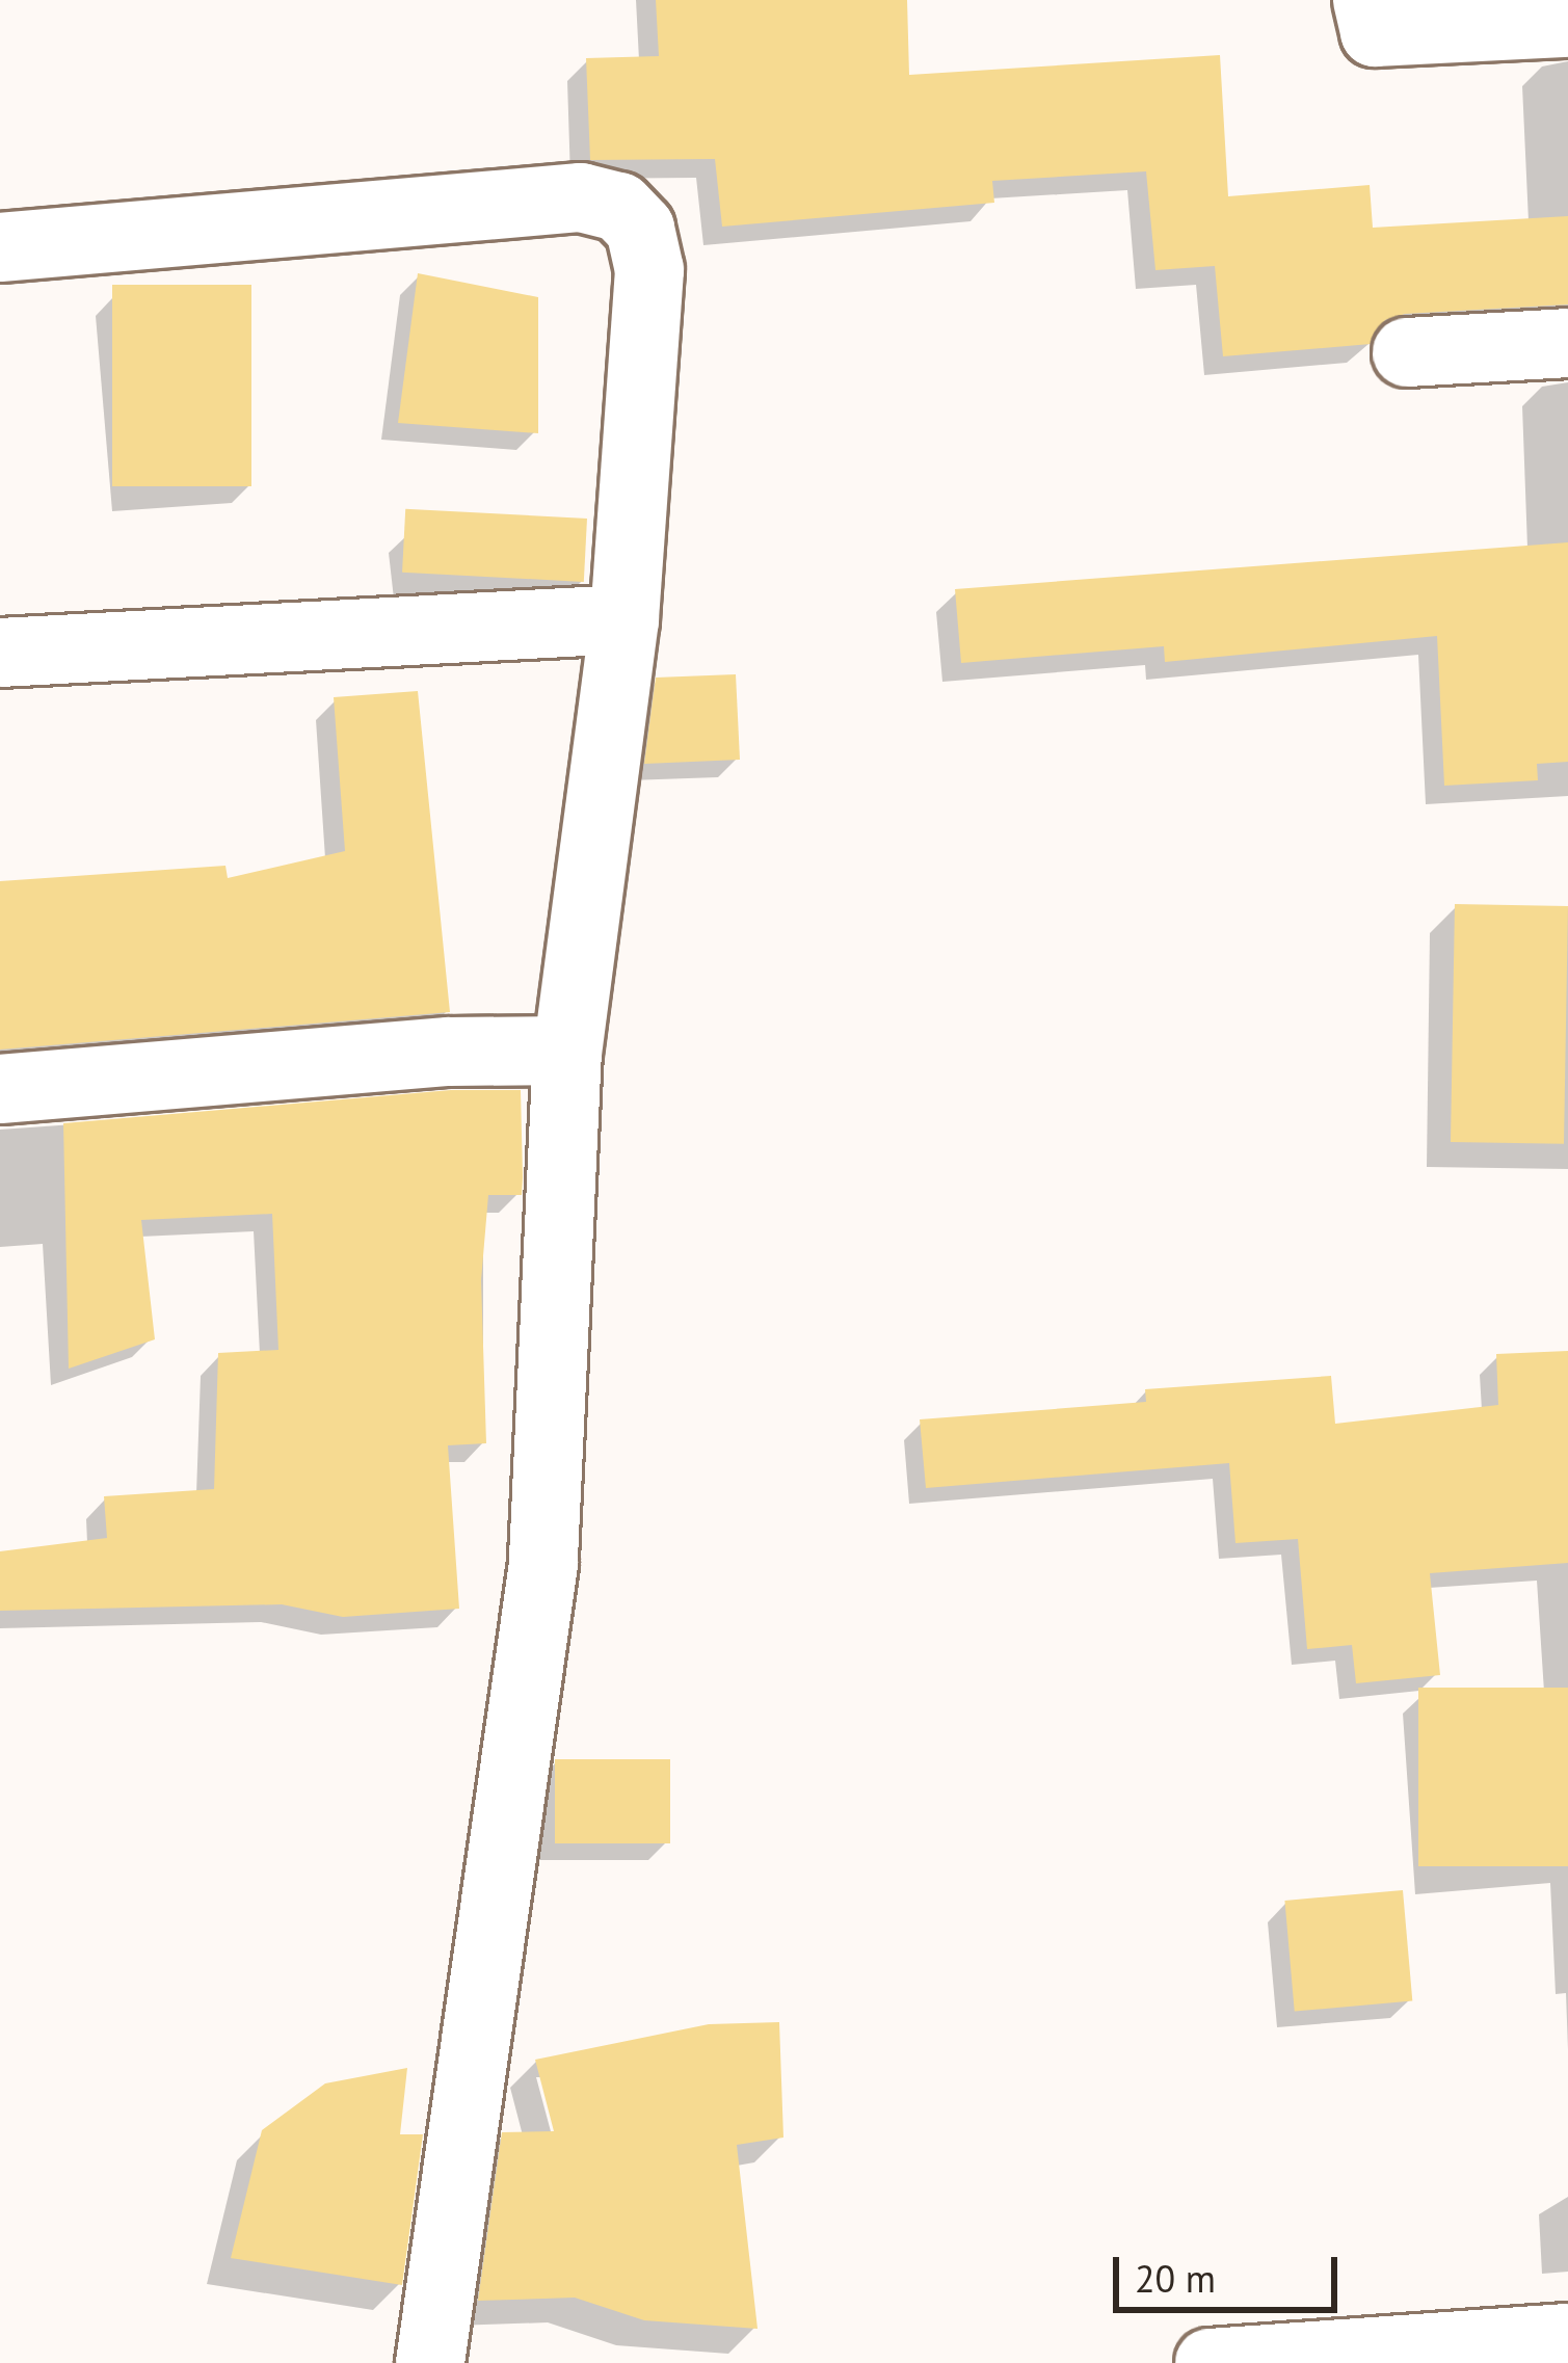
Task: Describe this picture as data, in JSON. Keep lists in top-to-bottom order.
{
  "scale_bar": "20 m"
}
